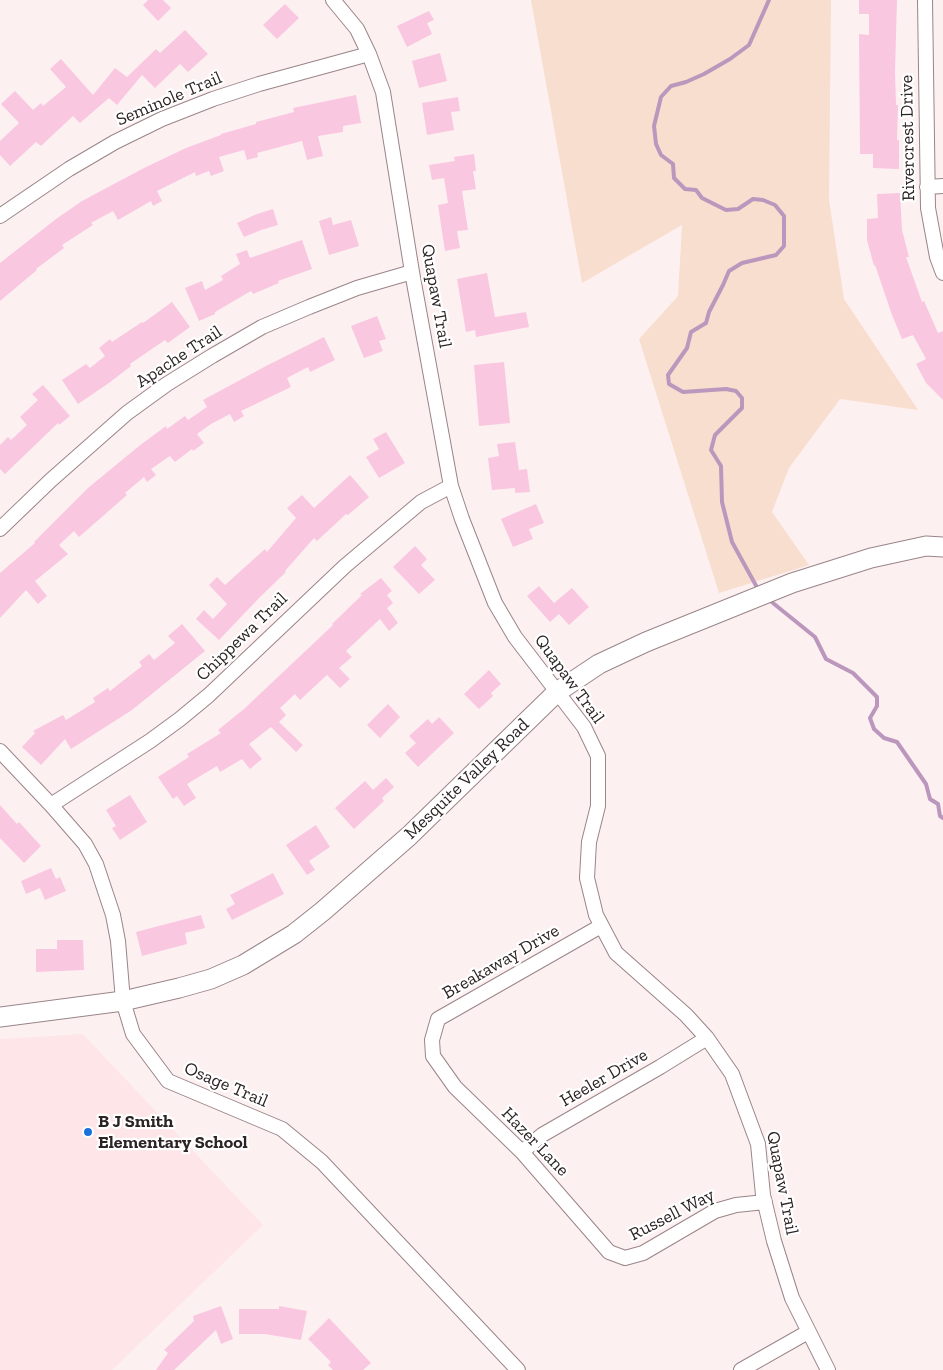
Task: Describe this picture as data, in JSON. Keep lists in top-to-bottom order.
{
  "streets": {
    "street": [
      "Seminole Trail",
      "Rivercrest Drive",
      "Quapaw Trail",
      "Apache Trail",
      "Chippewa Trail",
      "Mesquite Valley Road",
      "Breakaway Drive",
      "Heeler Drive",
      "Osage Trail",
      "Hazer Lane",
      "Russell Way"
    ]
  },
  "crossings": [
    ["Seminole Trail", "Quapaw Trail"],
    ["Quapaw Trail", "Apache Trail"],
    ["Quapaw Trail", "Chippewa Trail"],
    ["Quapaw Trail", "Mesquite Valley Road"],
    ["Quapaw Trail", "Breakaway Drive"],
    ["Quapaw Trail", "Heeler Drive"],
    ["Quapaw Trail", "Russell Way"],
    ["Chippewa Trail", "Osage Trail"],
    ["Mesquite Valley Road", "Osage Trail"],
    ["Breakaway Drive", "Hazer Lane"],
    ["Heeler Drive", "Hazer Lane"],
    ["Hazer Lane", "Russell Way"]
  ],
  "places": ["B J Smith Elementary School"]
}
